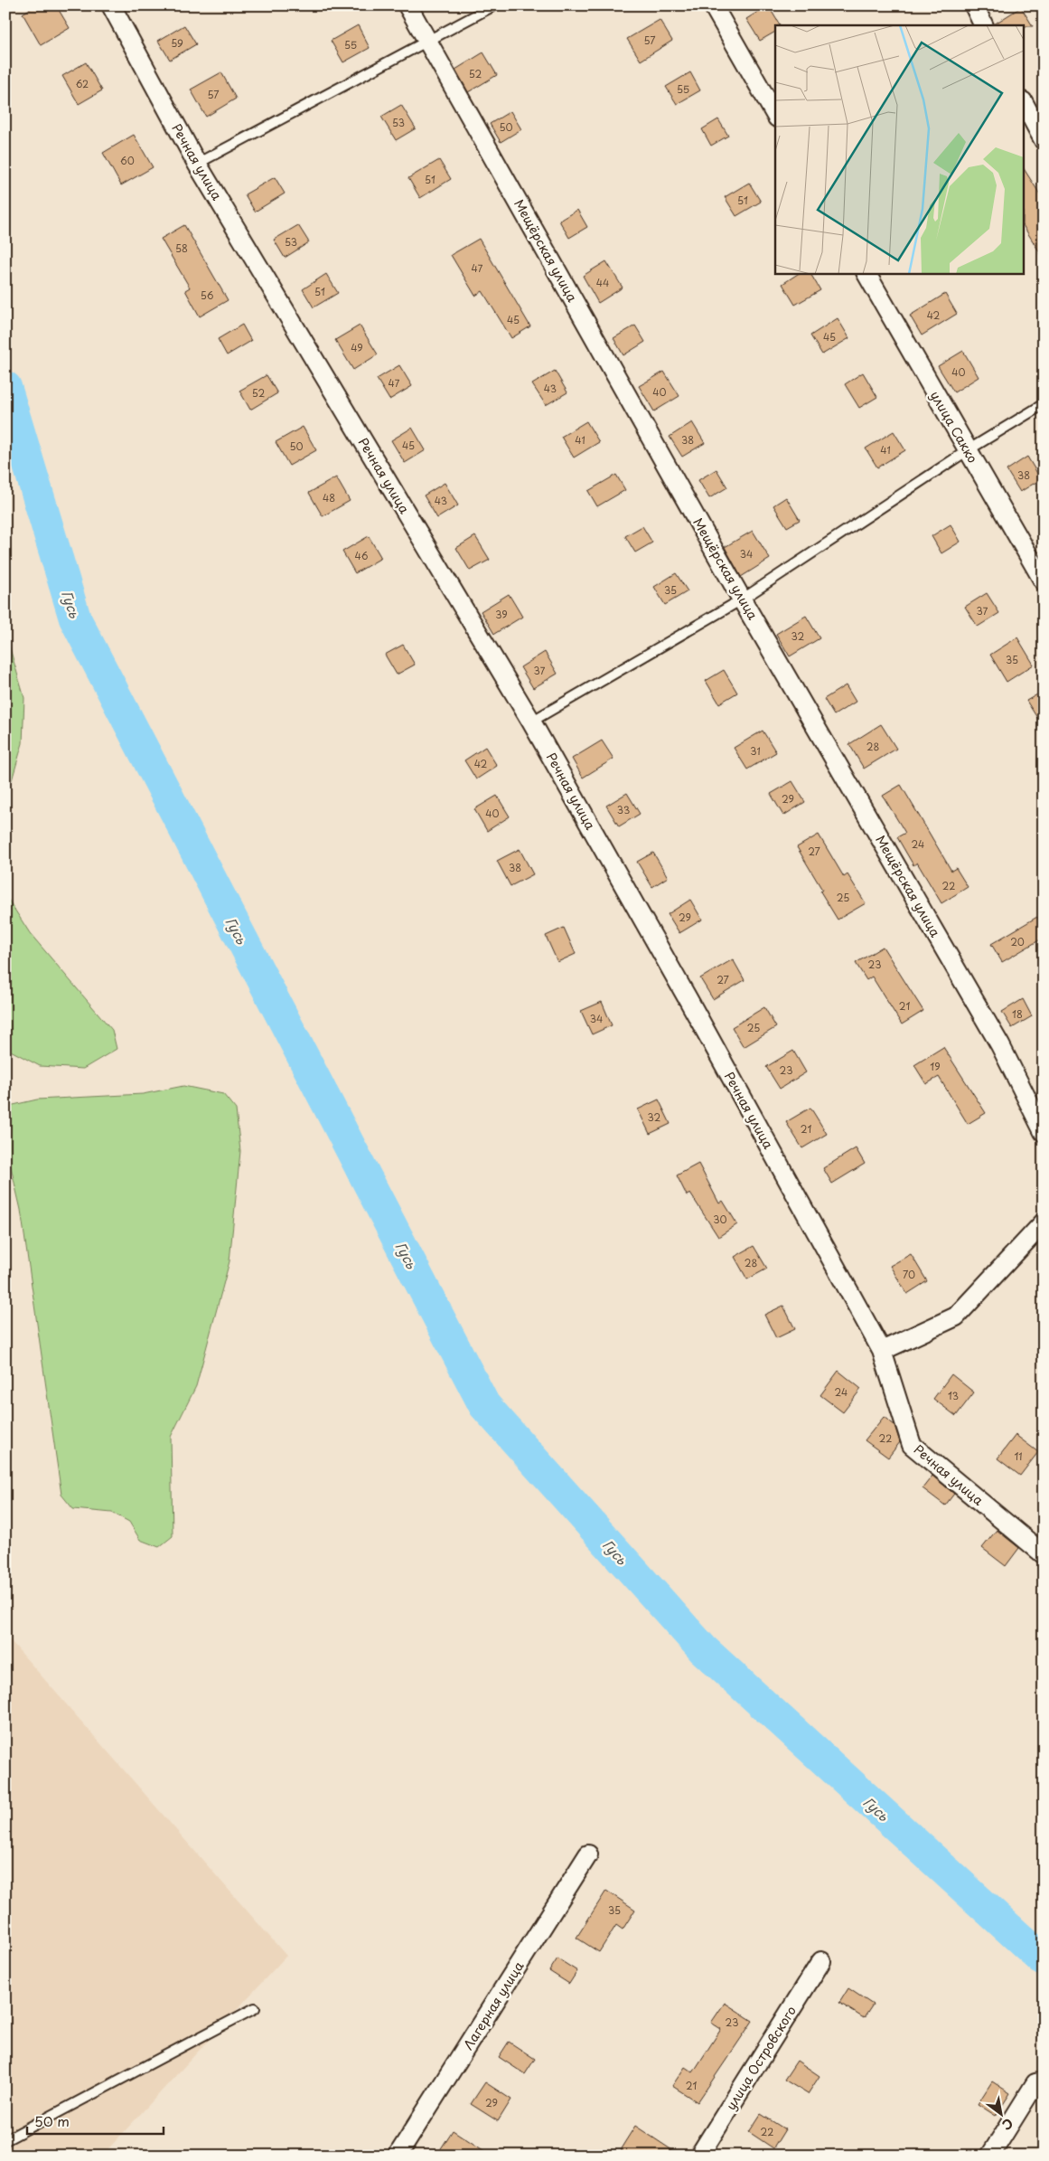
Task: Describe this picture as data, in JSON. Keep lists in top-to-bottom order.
{
  "streets": {
    "street": [
      "Речная улица",
      "Мещёрская улица",
      "улица Сакко",
      "Лагерная улица",
      "улица Островского"
    ]
  },
  "water": ["Гусь"],
  "house_numbers": [
    "57",
    "59",
    "55",
    "52",
    "62",
    "55",
    "57",
    "53",
    "50",
    "60",
    "51",
    "51",
    "53",
    "58",
    "47",
    "44",
    "51",
    "56",
    "42",
    "45",
    "45",
    "49",
    "40",
    "47",
    "43",
    "40",
    "52",
    "41",
    "38",
    "45",
    "50",
    "41",
    "38",
    "48",
    "43",
    "34",
    "46",
    "35",
    "37",
    "39",
    "32",
    "35",
    "37",
    "28",
    "31",
    "42",
    "29",
    "33",
    "40",
    "24",
    "27",
    "38",
    "22",
    "25",
    "29",
    "20",
    "23",
    "27",
    "21",
    "18",
    "34",
    "25",
    "19",
    "23",
    "32",
    "21",
    "30",
    "28",
    "70",
    "24",
    "13",
    "22",
    "11",
    "35",
    "23",
    "21",
    "29",
    "22"
  ],
  "scale_bar": "50 m",
  "north": "bottom right"
}
